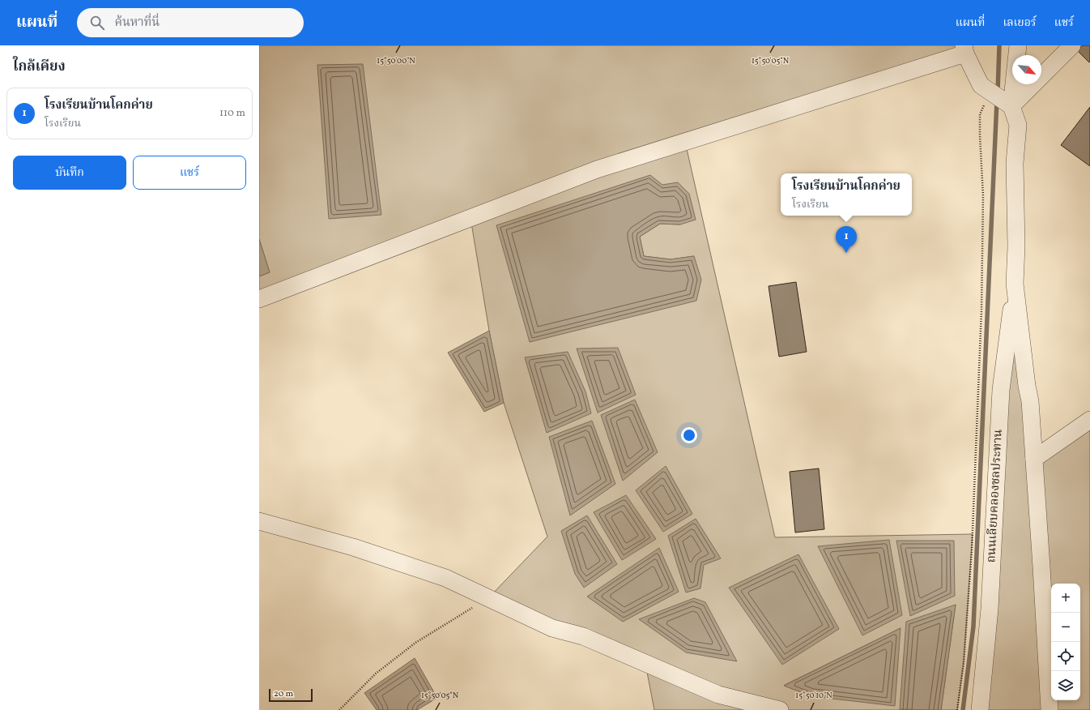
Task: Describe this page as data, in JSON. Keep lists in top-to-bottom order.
{
  "streets": {
    "street": ["ถนนเลียบคลองชลประทาน"]
  },
  "scale_bar": "20 m",
  "north": "bottom right",
  "page": {
    "header": "แผนที่",
    "search": "ค้นหาที่นี่",
    "nav": ["แผนที่", "เลเยอร์", "แชร์"],
    "heading": "ใกล้เคียง",
    "list": [
      {
        "mark": "1",
        "name": "โรงเรียนบ้านโคกค่าย",
        "note": "โรงเรียน",
        "value": "110 m"
      }
    ],
    "buttons": ["บันทึก", "แชร์"],
    "popup": ["โรงเรียนบ้านโคกค่าย", "โรงเรียน"],
    "pins": "1",
    "map_buttons": ["+", "−"],
    "scale": "20 m"
  },
  "coordinates": ["15°50'00\"N", "15°50'05\"N", "15°50'10\"N"]
}
